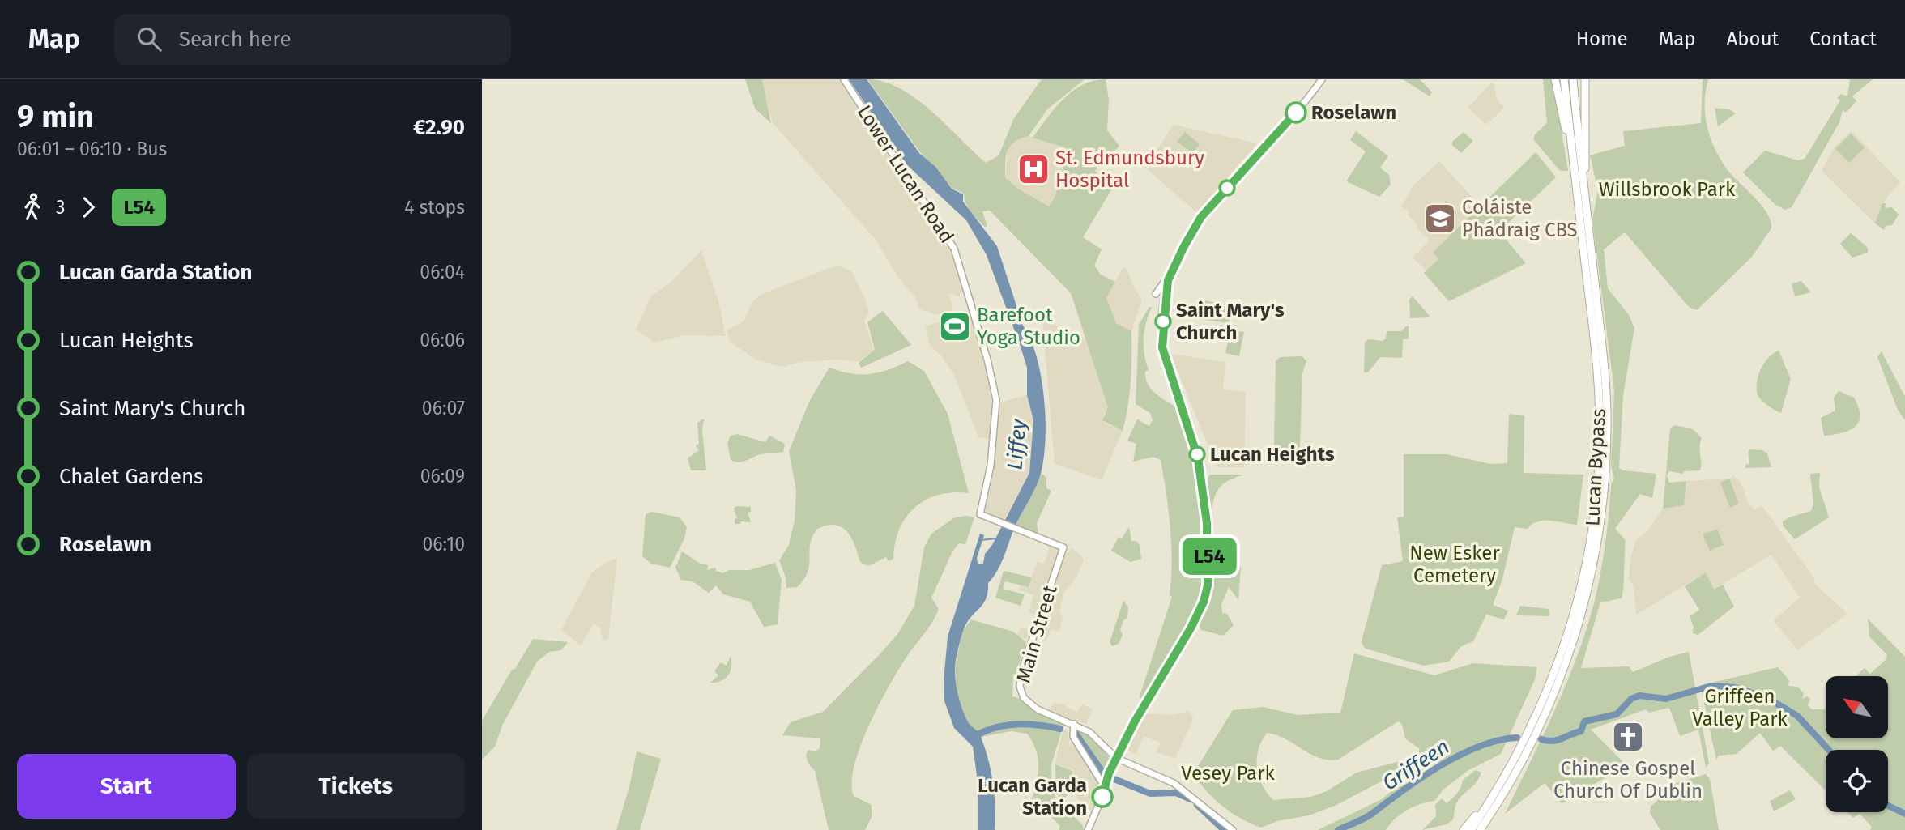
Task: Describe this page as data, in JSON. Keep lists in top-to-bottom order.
{
  "streets": {
    "highway": ["Lucan Bypass"],
    "main road": ["Lower Lucan Road", "Main Street"]
  },
  "crossings": [
    ["Lower Lucan Road", "Main Street"]
  ],
  "water": ["Liffey", "Griffeen"],
  "parks": [
    "Willsbrook Park",
    "New Esker Cemetery",
    "Griffeen Valley Park",
    "Vesey Park"
  ],
  "places": {
    "other": [
      "Roselawn",
      "Saint Mary's Church",
      "Lucan Heights",
      "Lucan Garda Station"
    ],
    "hospital": ["St. Edmundsbury Hospital"],
    "school or university": ["Coláiste Phádraig CBS"],
    "sports": ["Barefoot Yoga Studio"],
    "church": ["Chinese Gospel Church Of Dublin"]
  },
  "lines": ["bus line L54"],
  "north": "top left",
  "page": {
    "header": "Map",
    "search": "Search here",
    "nav": [
      "Home",
      "Map",
      "About",
      "Contact"
    ],
    "heading": ["9 min", "06:01 – 06:10 · Bus", "€2.90"],
    "on_map": "L54",
    "legs": ["3", "L54", "4 stops"],
    "list": [
      {
        "name": "Lucan Garda Station",
        "value": "06:04"
      },
      {
        "name": "Lucan Heights",
        "value": "06:06"
      },
      {
        "name": "Saint Mary's Church",
        "value": "06:07"
      },
      {
        "name": "Chalet Gardens",
        "value": "06:09"
      },
      {
        "name": "Roselawn",
        "value": "06:10"
      }
    ],
    "buttons": ["Start", "Tickets"]
  }
}
